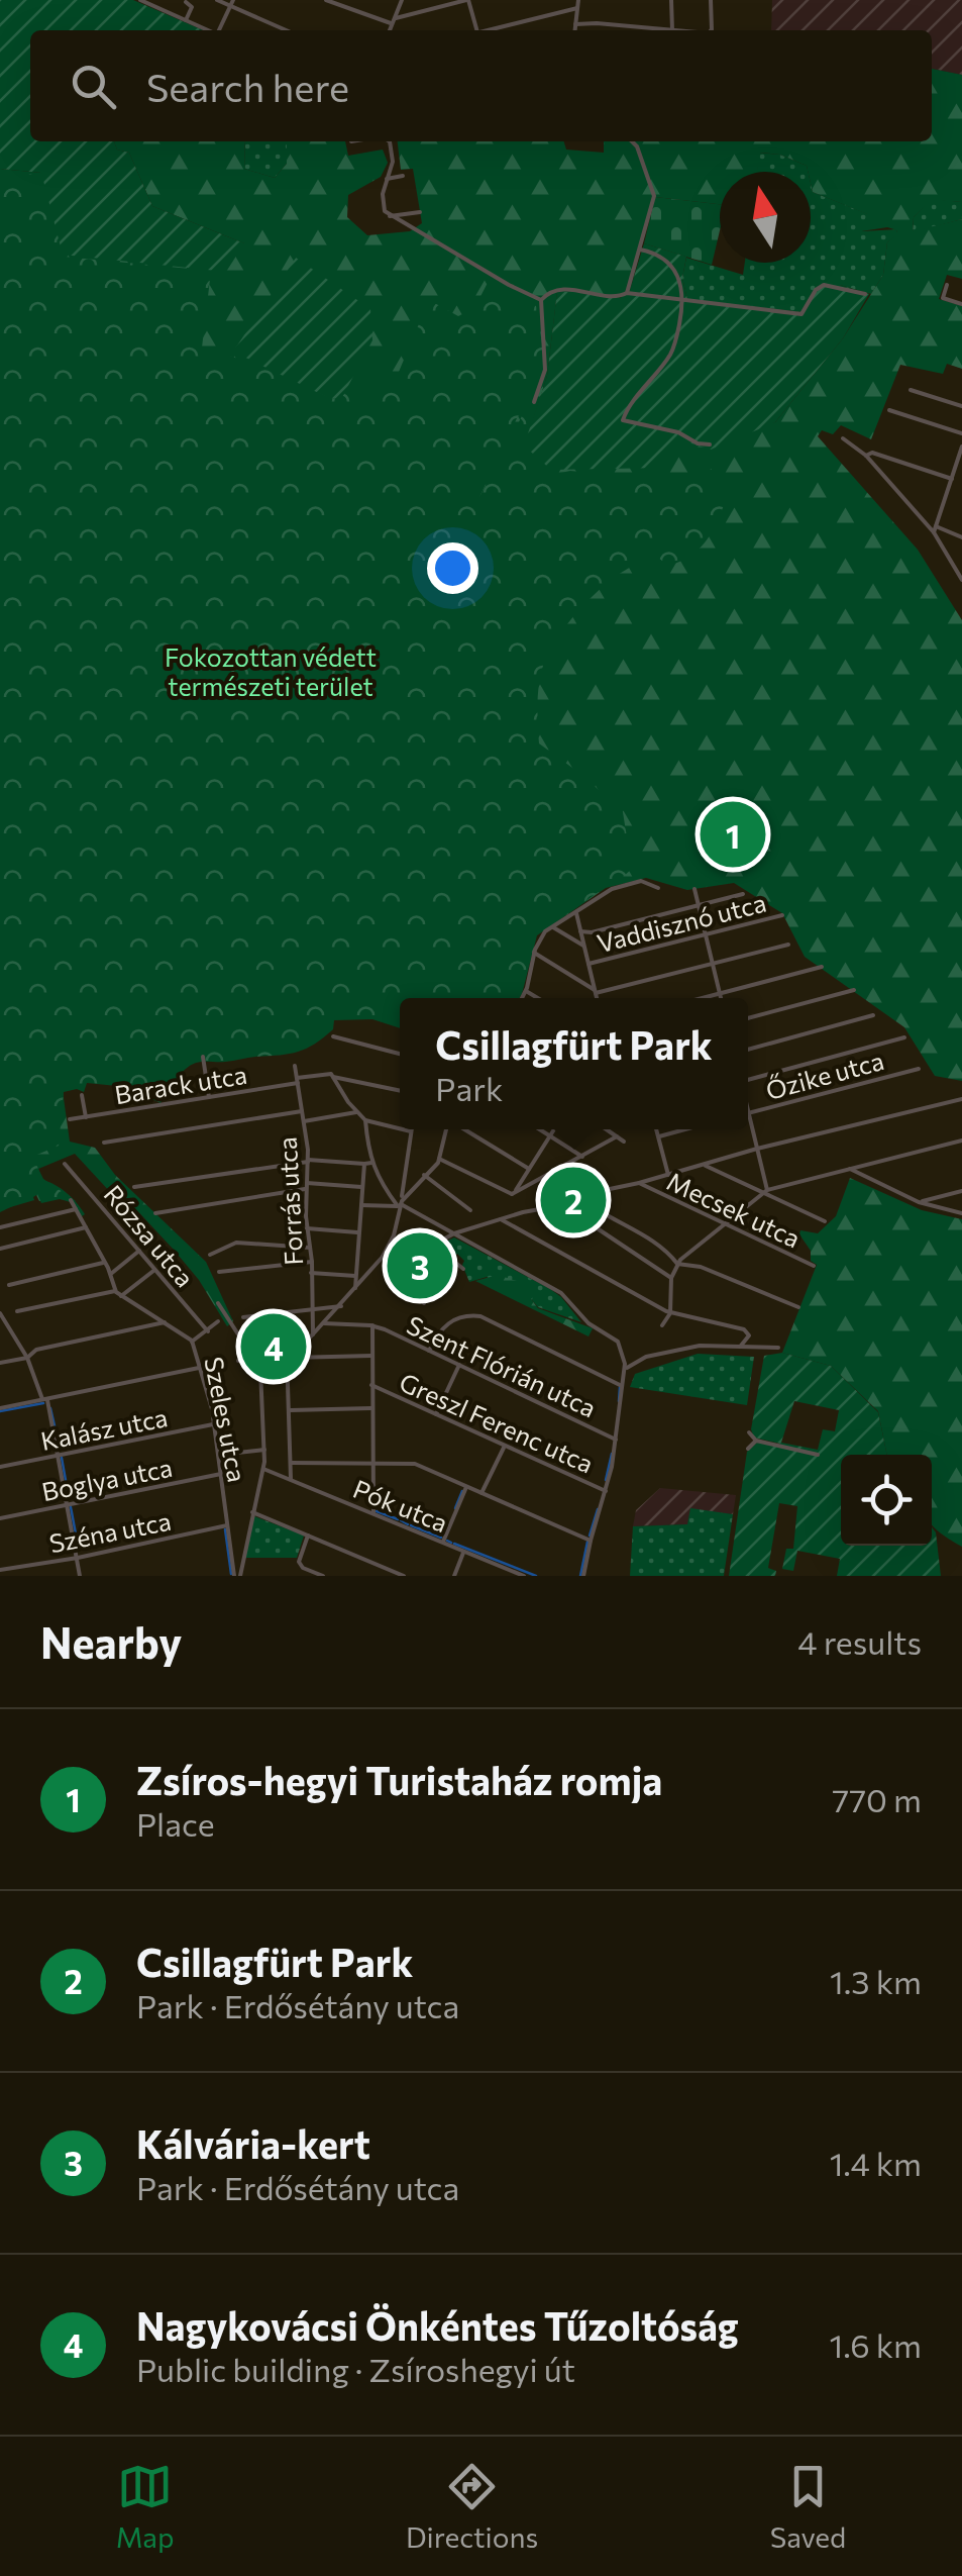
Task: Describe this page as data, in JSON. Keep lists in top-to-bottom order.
{
  "streets": {
    "street": [
      "Vaddisznó utca",
      "Őzike utca",
      "Barack utca",
      "Forrás utca",
      "Mecsek utca",
      "Rózsa utca",
      "Szent Flórián utca",
      "Szeles utca",
      "Greszl Ferenc utca",
      "Kalász utca",
      "Boglya utca",
      "Pók utca",
      "Széna utca"
    ]
  },
  "crossings": [
    ["Barack utca", "Forrás utca"],
    ["Szeles utca", "Kalász utca"],
    ["Szeles utca", "Boglya utca"],
    ["Szeles utca", "Széna utca"]
  ],
  "parks": ["Fokozottan védett természeti terület"],
  "north": "top",
  "page": {
    "search": "Search here",
    "pins": [
      "1",
      "2",
      "3",
      "4"
    ],
    "popup": ["Csillagfürt Park", "Park"],
    "heading": ["Nearby", "4 results"],
    "list": [
      {
        "mark": "1",
        "name": "Zsíros-hegyi Turistaház romja",
        "note": "Place",
        "value": "770 m"
      },
      {
        "mark": "2",
        "name": "Csillagfürt Park",
        "note": "Park · Erdősétány utca",
        "value": "1.3 km"
      },
      {
        "mark": "3",
        "name": "Kálvária-kert",
        "note": "Park · Erdősétány utca",
        "value": "1.4 km"
      },
      {
        "mark": "4",
        "name": "Nagykovácsi Önkéntes Tűzoltóság",
        "note": "Public building · Zsíroshegyi út",
        "value": "1.6 km"
      }
    ],
    "nav": ["Map", "Directions", "Saved"]
  }
}
